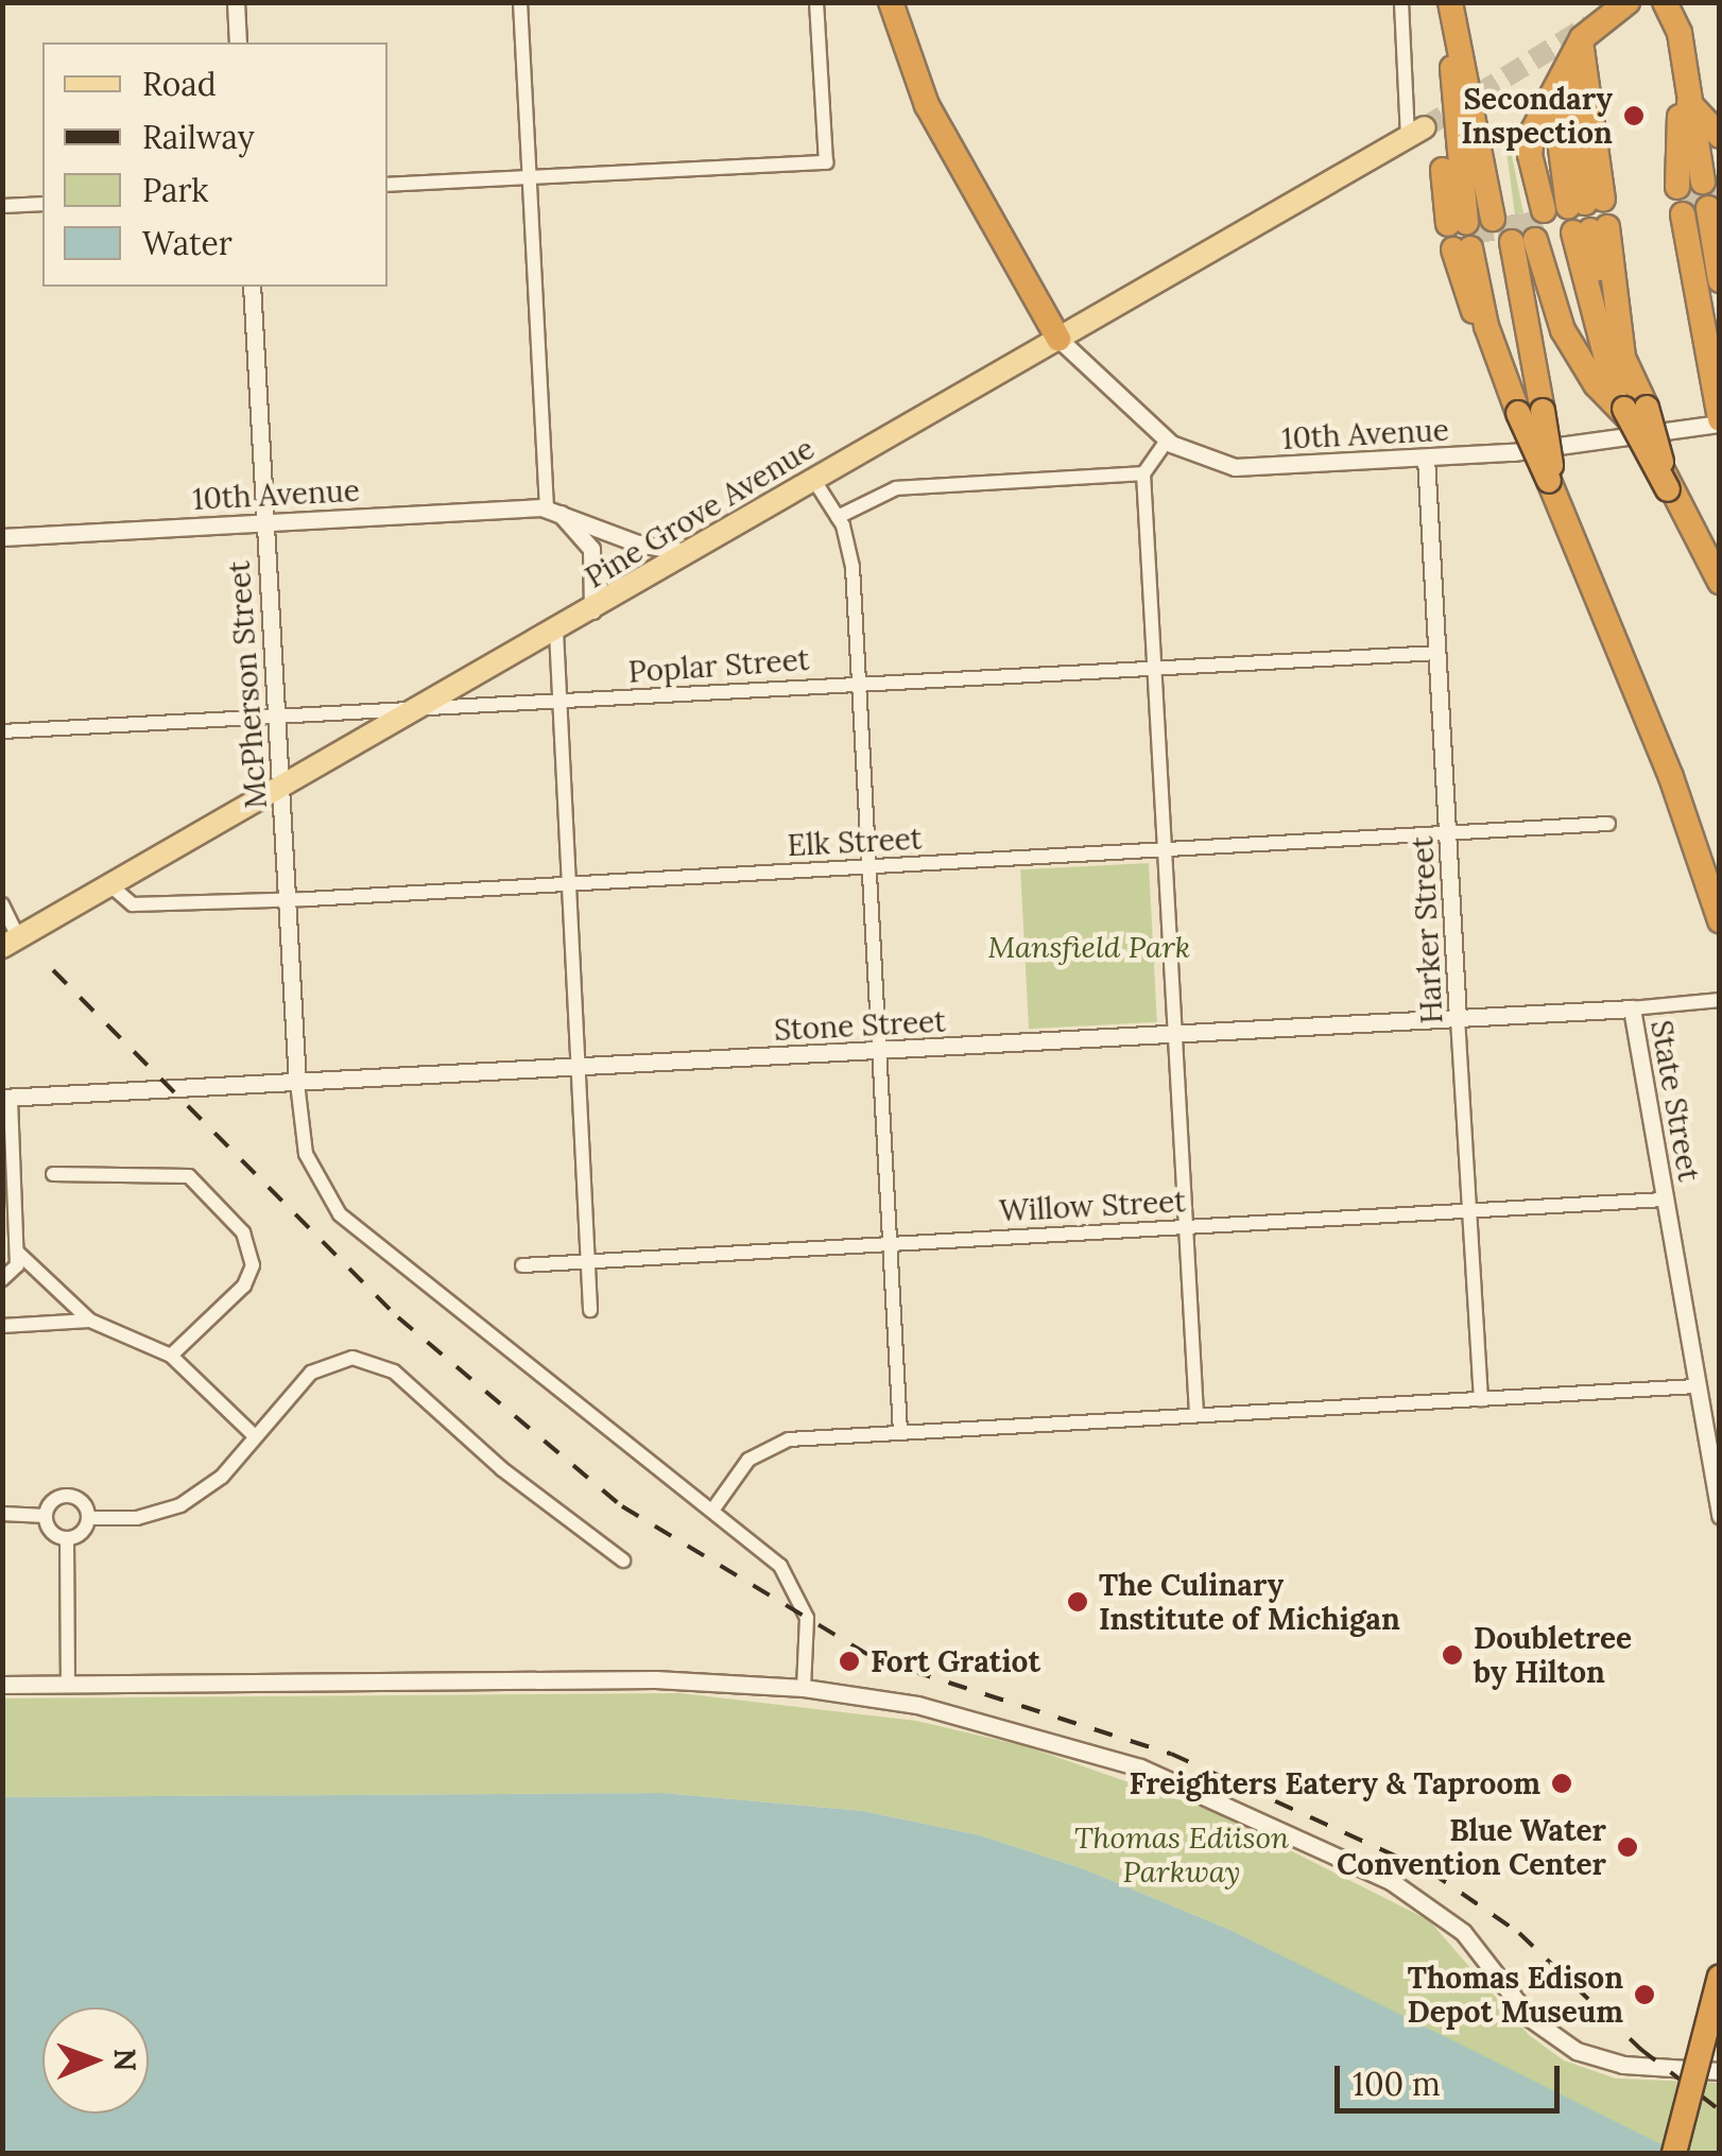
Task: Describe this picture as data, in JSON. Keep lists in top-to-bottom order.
{
  "streets": {
    "main road": ["Pine Grove Avenue"],
    "street": [
      "10th Avenue",
      "Poplar Street",
      "McPherson Street",
      "Elk Street",
      "Harker Street",
      "Stone Street",
      "State Street",
      "Willow Street"
    ]
  },
  "crossings": [
    ["10th Avenue", "Pine Grove Avenue"],
    ["10th Avenue", "McPherson Street"],
    ["10th Avenue", "Harker Street"],
    ["Pine Grove Avenue", "Poplar Street"],
    ["Pine Grove Avenue", "McPherson Street"],
    ["Pine Grove Avenue", "Elk Street"],
    ["Poplar Street", "McPherson Street"],
    ["Poplar Street", "Harker Street"],
    ["McPherson Street", "Elk Street"],
    ["McPherson Street", "Stone Street"],
    ["Elk Street", "Harker Street"],
    ["Harker Street", "Stone Street"],
    ["Harker Street", "Willow Street"],
    ["Stone Street", "State Street"],
    ["State Street", "Willow Street"]
  ],
  "parks": ["Mansfield Park", "Thomas Ediison Parkway"],
  "places": [
    "Secondary Inspection",
    "The Culinary Institute of Michigan",
    "Doubletree by Hilton",
    "Fort Gratiot",
    "Freighters Eatery & Taproom",
    "Blue Water Convention Center",
    "Thomas Edison Depot Museum"
  ],
  "legend": [
    "Road",
    "Railway",
    "Park",
    "Water"
  ],
  "scale_bar": "100 m",
  "north": "right"
}
